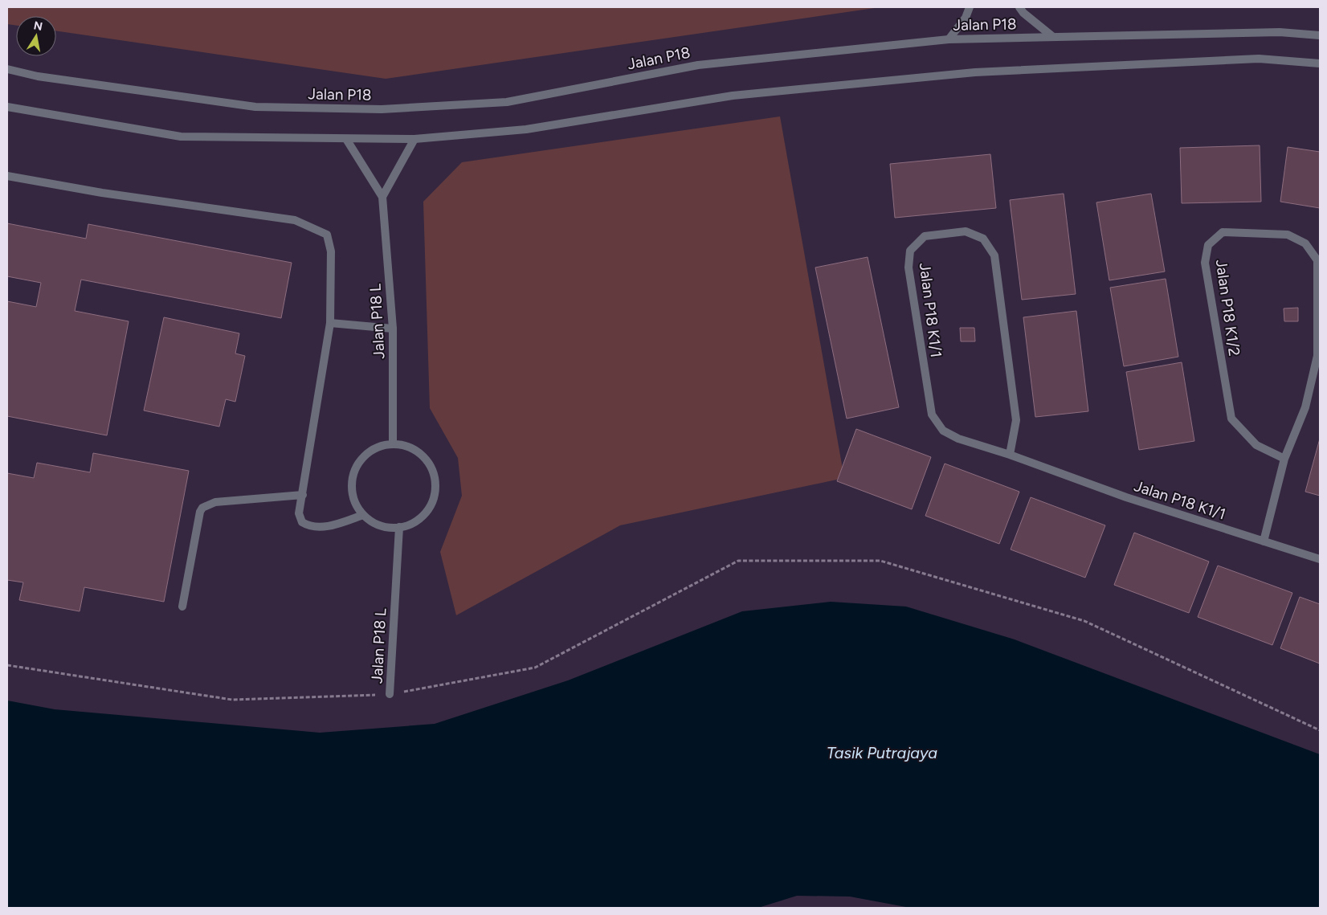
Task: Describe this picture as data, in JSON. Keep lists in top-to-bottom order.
{
  "streets": {
    "street": [
      "Jalan P18",
      "Jalan P18 K1/2",
      "Jalan P18 K1/1",
      "Jalan P18 L"
    ]
  },
  "crossings": [
    ["Jalan P18 K1/2", "Jalan P18 K1/1"]
  ],
  "water": ["Tasik Putrajaya"],
  "north": "top"
}
